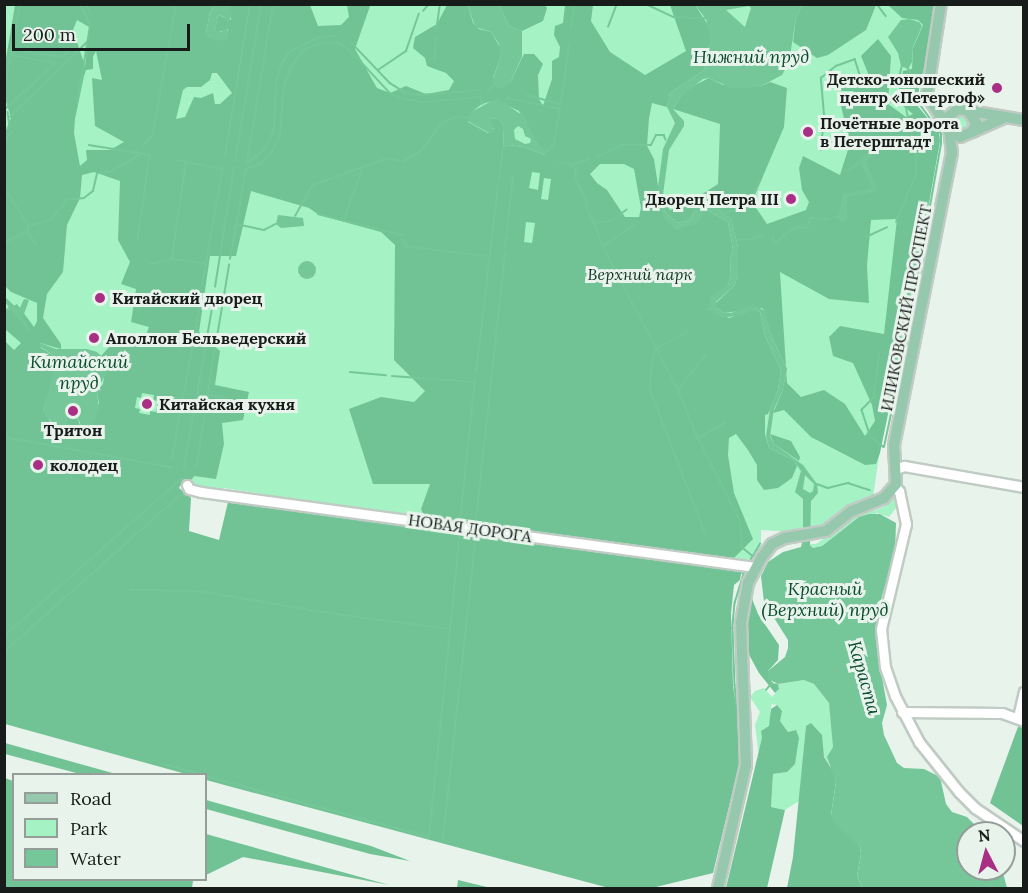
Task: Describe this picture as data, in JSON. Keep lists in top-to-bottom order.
{
  "streets": {
    "main road": ["ИЛИКОВСКИЙ ПРОСПЕКТ"],
    "street": ["НОВАЯ ДОРОГА"]
  },
  "water": [
    "Нижний пруд",
    "Китайский пруд",
    "Красный (Верхний) пруд",
    "Караста"
  ],
  "parks": ["Верхний парк"],
  "places": [
    "Детско-юношеский центр «Петергоф»",
    "Почётные ворота в Петерштадт",
    "Дворец Петра III",
    "Китайский дворец",
    "Аполлон Бельведерский",
    "Китайская кухня",
    "Тритон",
    "колодец"
  ],
  "legend": ["Road", "Park", "Water"],
  "scale_bar": "200 m",
  "north": "top"
}
